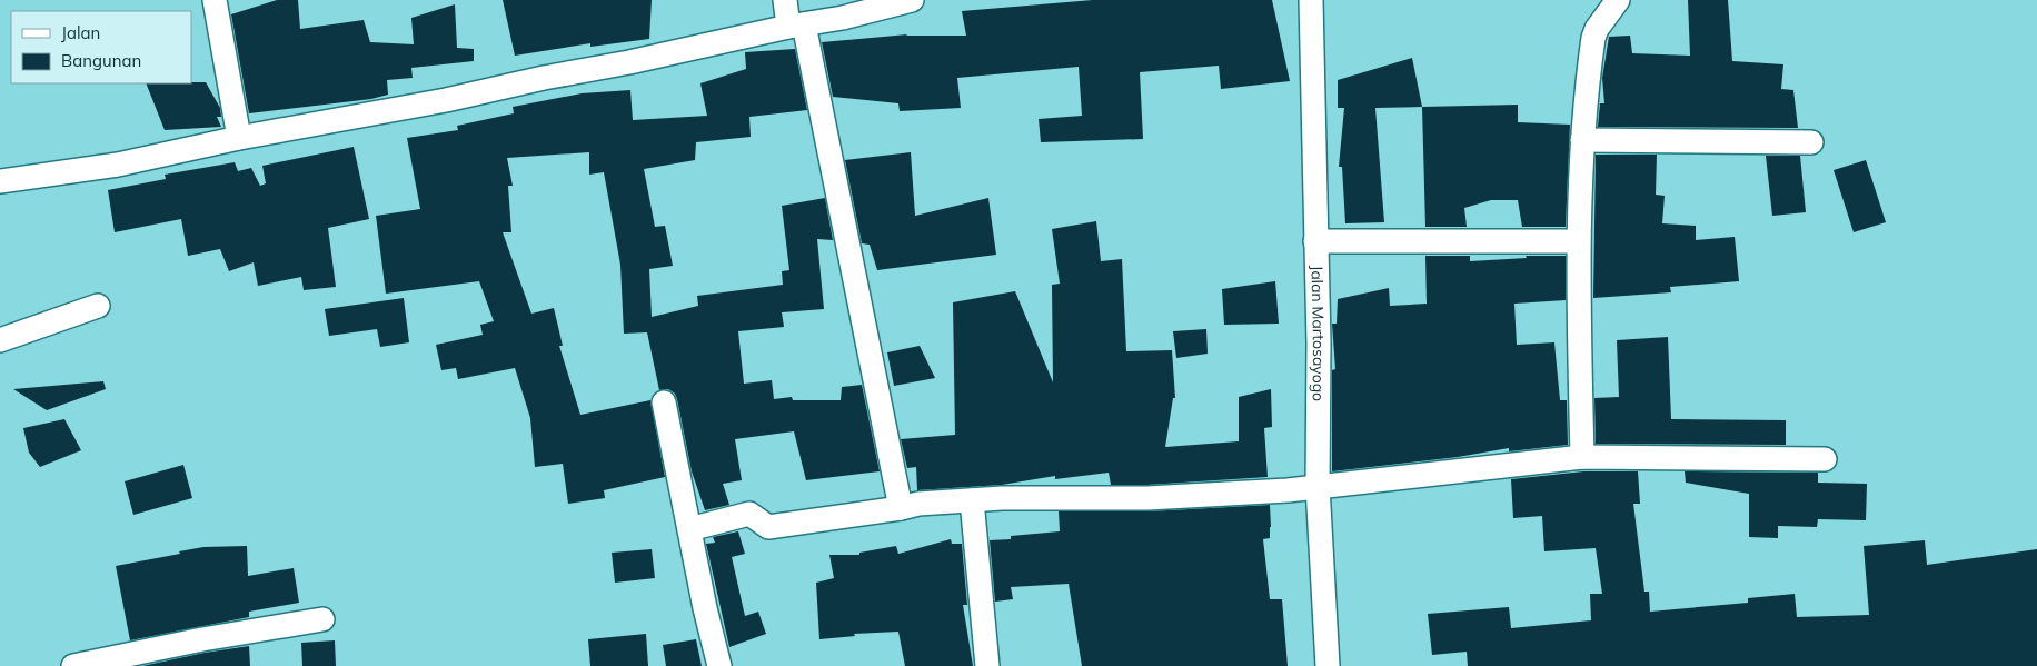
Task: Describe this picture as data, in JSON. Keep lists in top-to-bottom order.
{
  "streets": {
    "street": ["Jalan Martosayogo"]
  },
  "legend": ["Jalan", "Bangunan"]
}
